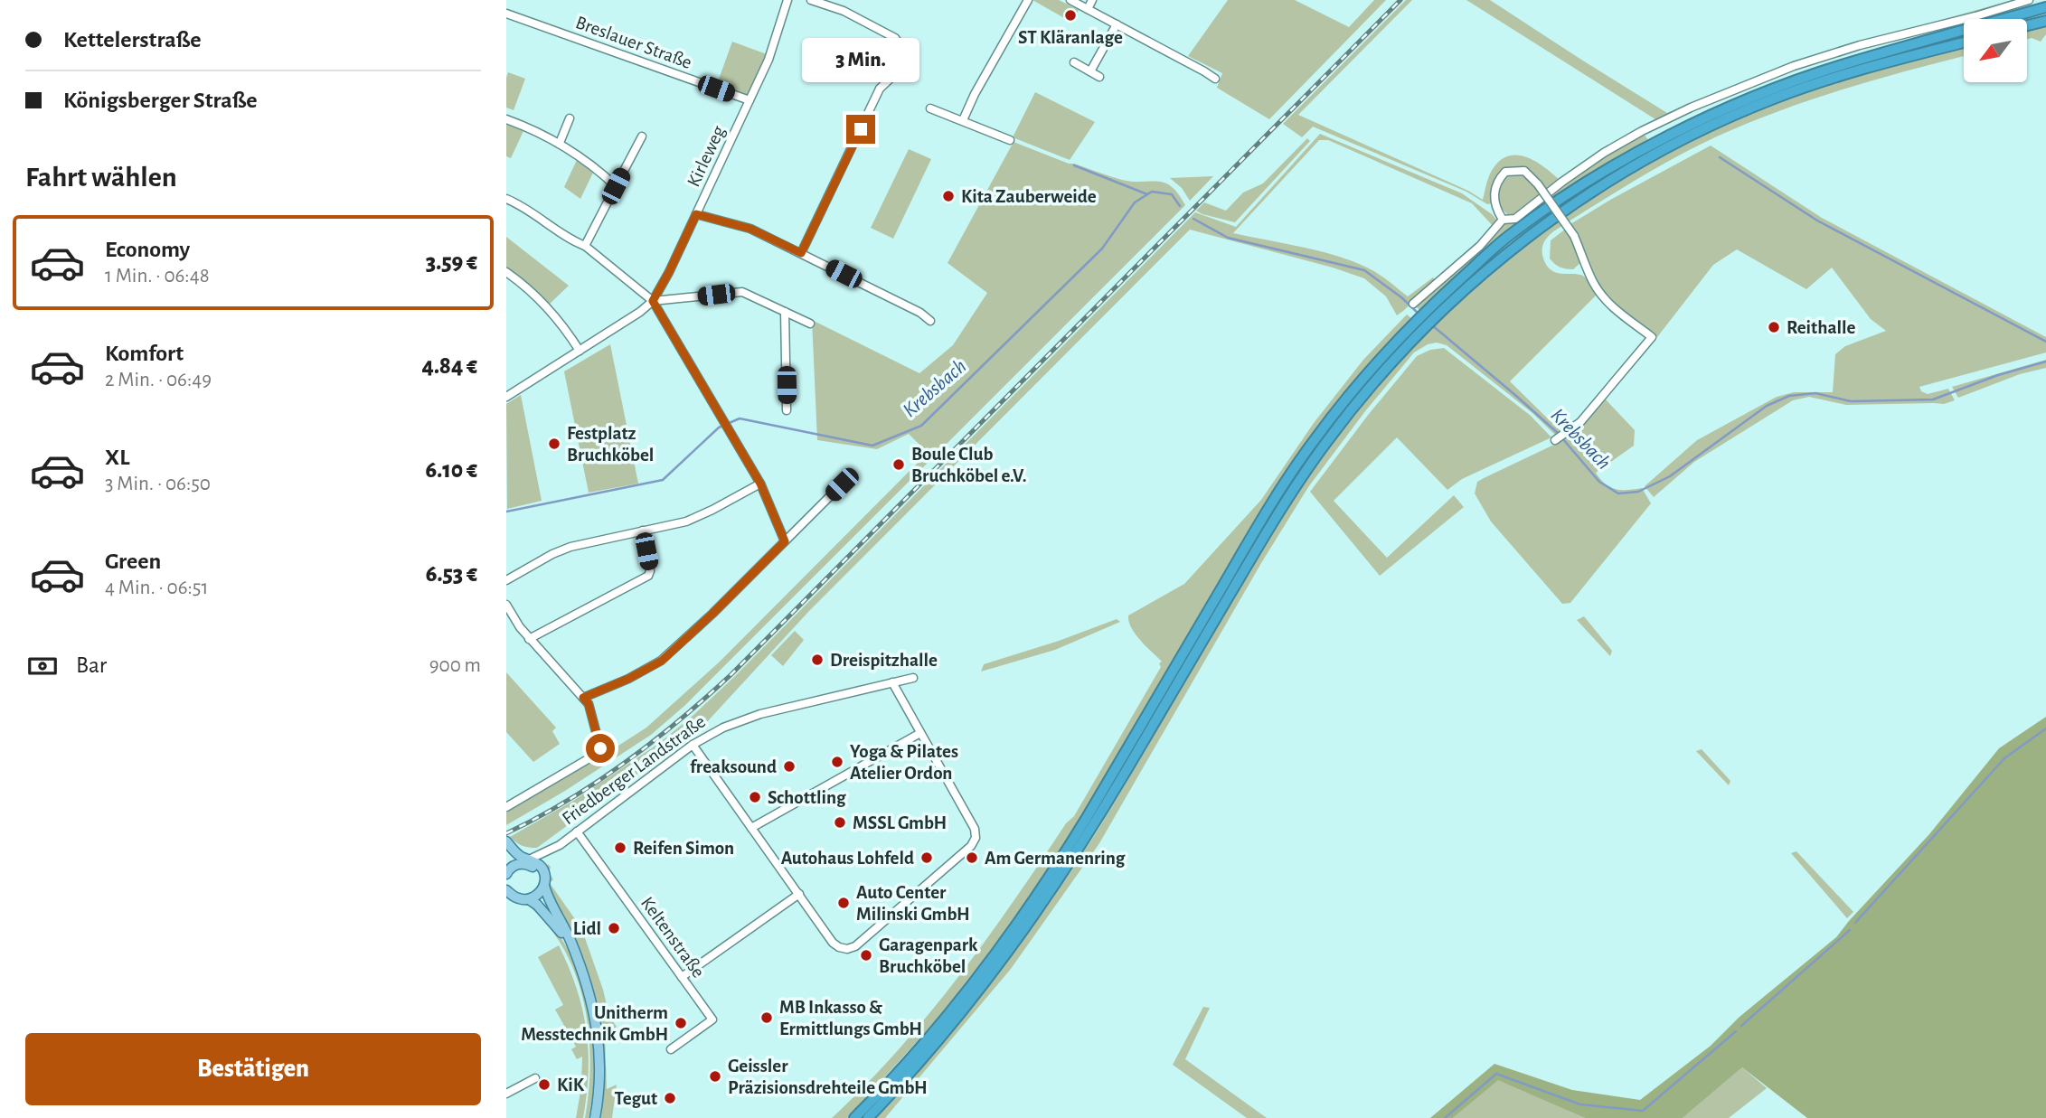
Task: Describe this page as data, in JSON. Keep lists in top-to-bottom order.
{
  "streets": {
    "main road": ["Friedberger Landstraße"],
    "street": ["Breslauer Straße", "Kirleweg", "Keltenstraße"]
  },
  "crossings": [
    ["Breslauer Straße", "Kirleweg"],
    ["Friedberger Landstraße", "Keltenstraße"]
  ],
  "water": ["Krebsbach"],
  "places": [
    "ST Kläranlage",
    "Kita Zauberweide",
    "Reithalle",
    "Festplatz Bruchköbel",
    "Boule Club Bruchköbel e.V.",
    "Dreispitzhalle",
    "Yoga & Pilates Atelier Ordon",
    "freaksound",
    "Schottling",
    "MSSL GmbH",
    "Reifen Simon",
    "Autohaus Lohfeld",
    "Am Germanenring",
    "Auto Center Milinski GmbH",
    "Lidl",
    "Garagenpark Bruchköbel",
    "MB Inkasso & Ermittlungs GmbH",
    "Unitherm Messtechnik GmbH",
    "Geissler Präzisionsdrehteile GmbH",
    "KiK",
    "Tegut"
  ],
  "north": "bottom left",
  "page": {
    "banner": ["Kettelerstraße", "Königsberger Straße"],
    "bubble": "3 Min.",
    "heading": "Fahrt wählen",
    "list": [
      {
        "name": "Economy",
        "note": "1 Min. · 06:48",
        "value": "3.59 €"
      },
      {
        "name": "Komfort",
        "note": "2 Min. · 06:49",
        "value": "4.84 €"
      },
      {
        "name": "XL",
        "note": "3 Min. · 06:50",
        "value": "6.10 €"
      },
      {
        "name": "Green",
        "note": "4 Min. · 06:51",
        "value": "6.53 €"
      }
    ],
    "pay": ["Bar", "900 m"],
    "buttons": "Bestätigen"
  }
}
